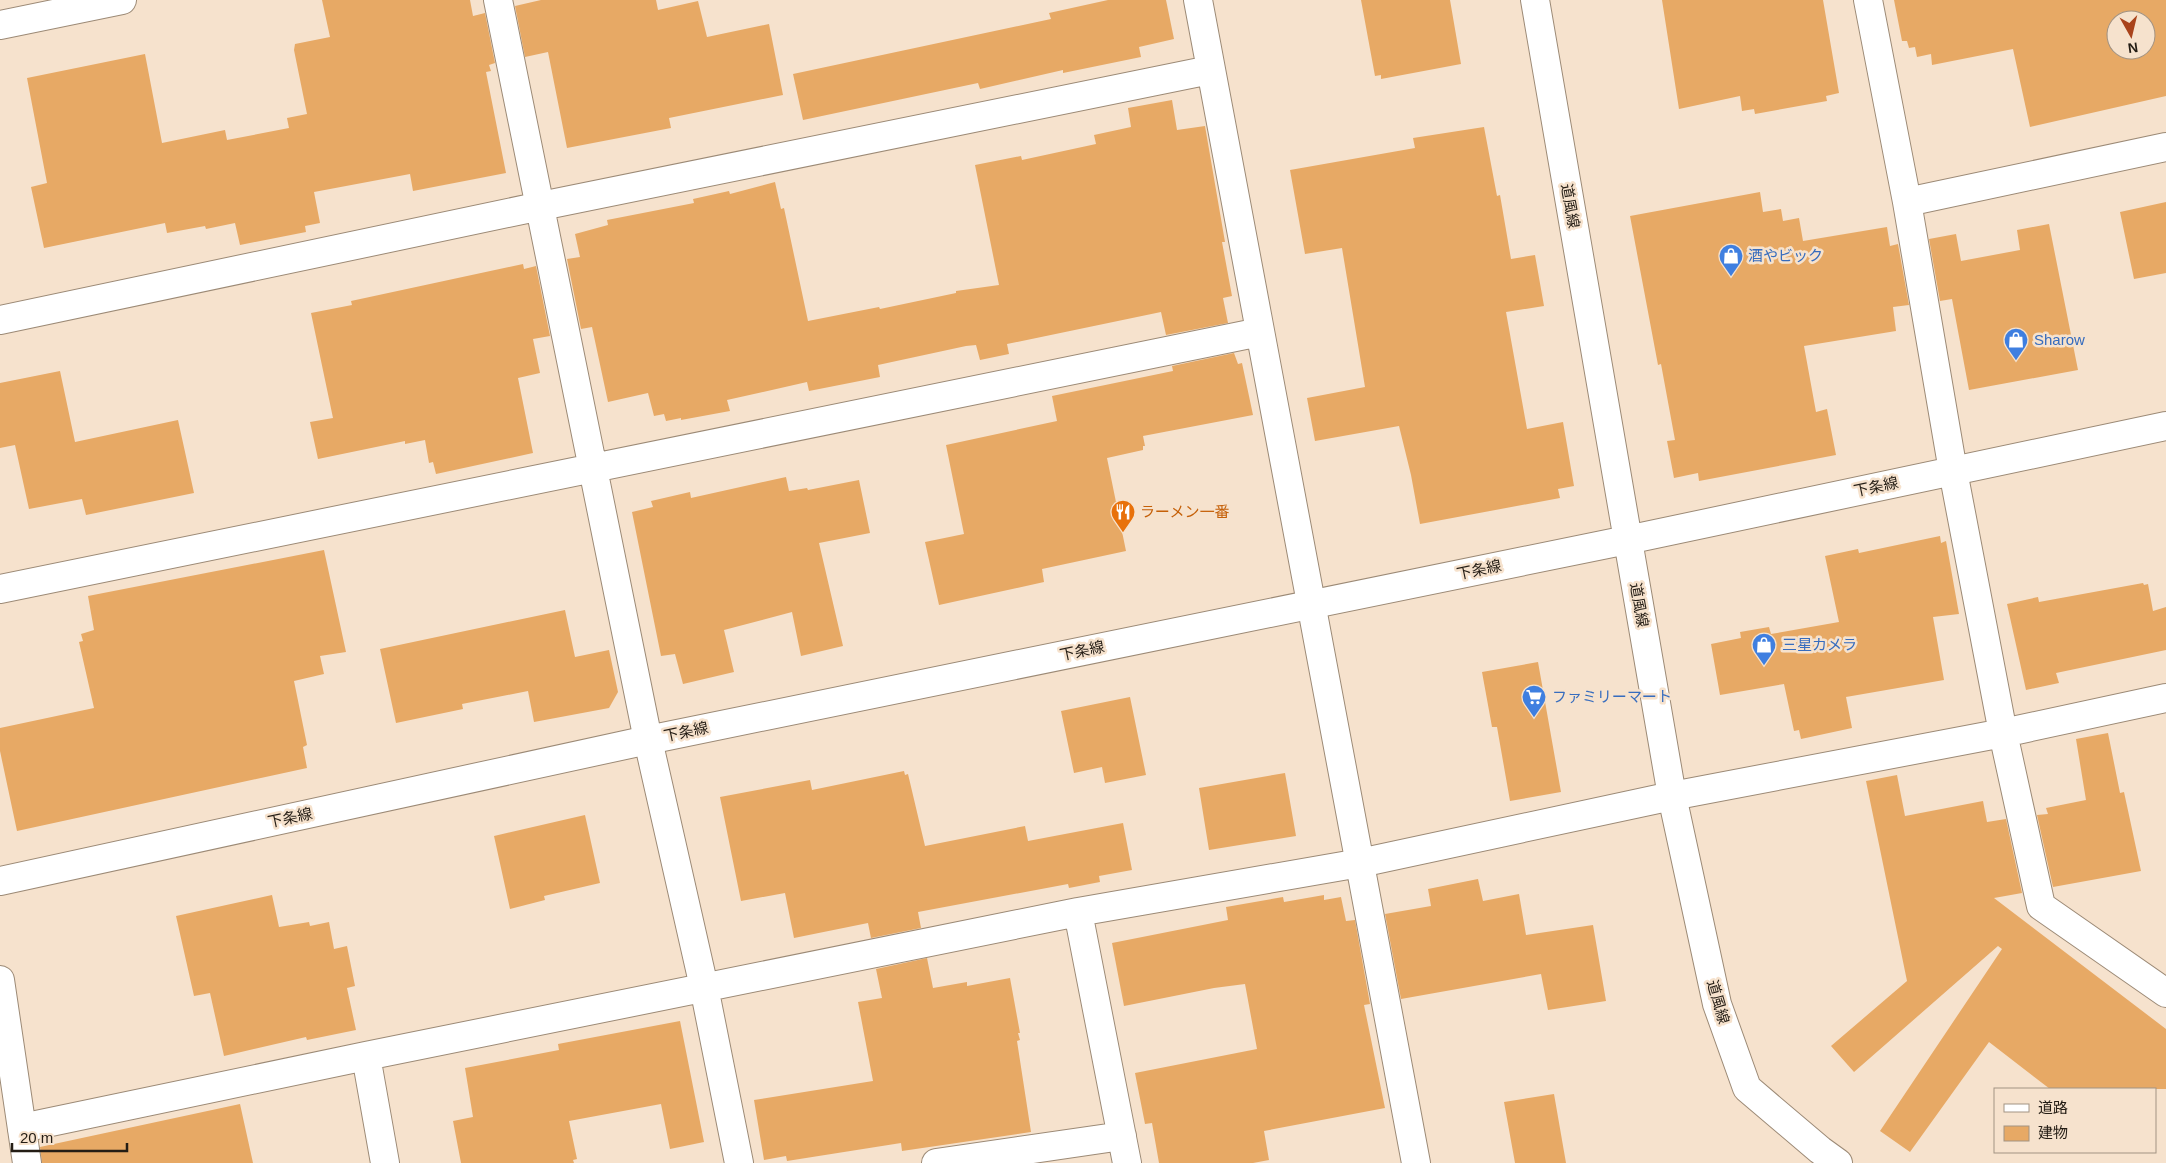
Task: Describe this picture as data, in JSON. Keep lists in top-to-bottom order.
{
  "streets": {
    "street": ["道風線", "下条線"]
  },
  "crossings": [
    ["道風線", "下条線"]
  ],
  "places": {
    "shop": ["酒やビック", "Sharow", "三星カメラ"],
    "restaurant": ["ラーメン一番"],
    "supermarket": ["ファミリーマート"]
  },
  "legend": ["道路", "建物"],
  "scale_bar": "20 m",
  "north": "bottom"
}
